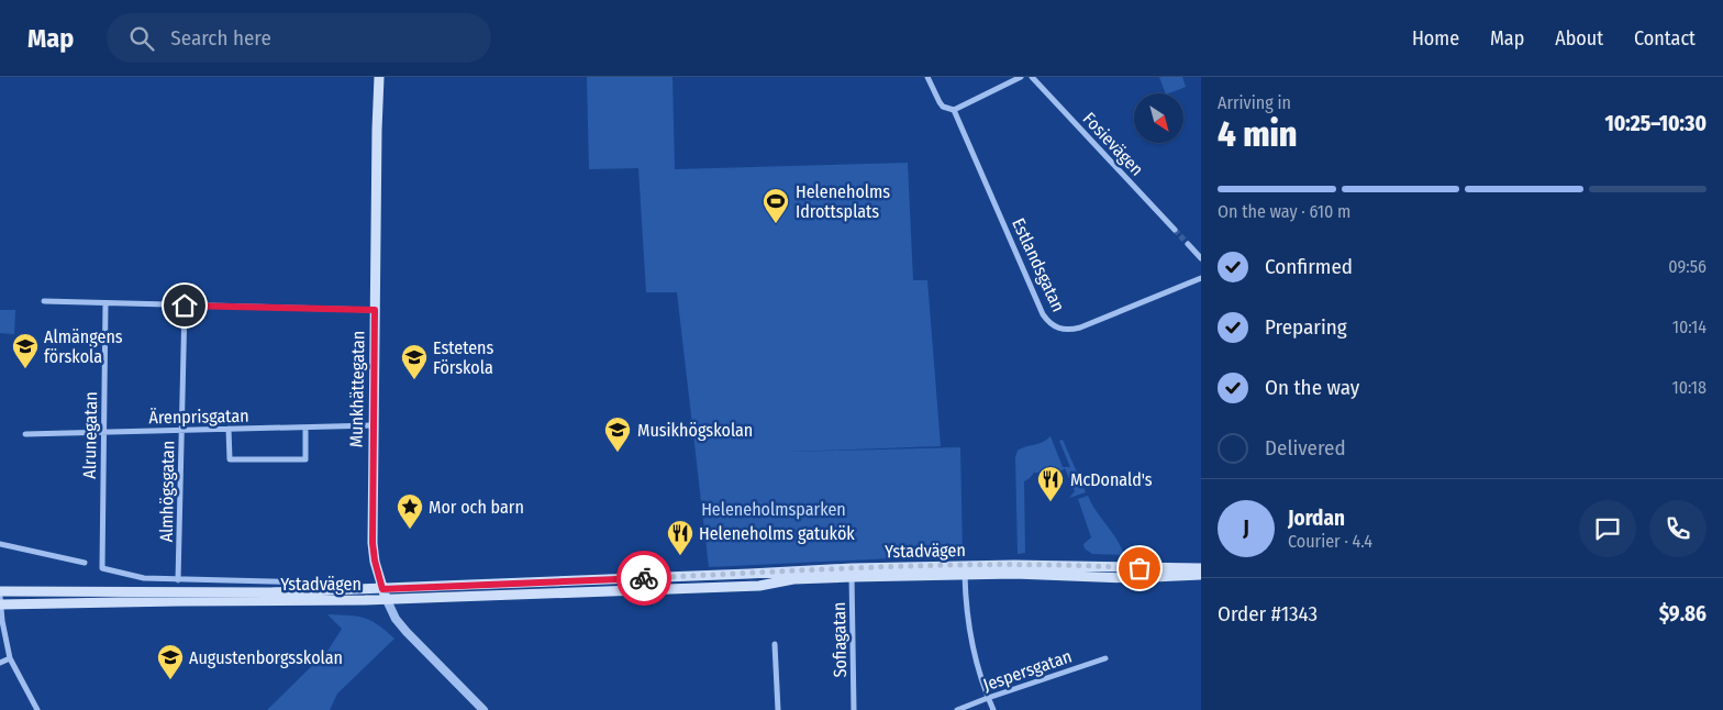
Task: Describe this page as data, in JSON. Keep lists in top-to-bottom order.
{
  "streets": {
    "main road": ["Munkhättegatan", "Ystadvägen"],
    "street": [
      "Fosievägen",
      "Estlandsgatan",
      "Ärenprisgatan",
      "Alrunegatan",
      "Almhögsgatan",
      "Sofiagatan",
      "Jespersgatan"
    ]
  },
  "crossings": [
    ["Munkhättegatan", "Ärenprisgatan"],
    ["Munkhättegatan", "Ystadvägen"],
    ["Ärenprisgatan", "Alrunegatan"],
    ["Ärenprisgatan", "Almhögsgatan"],
    ["Alrunegatan", "Ystadvägen"],
    ["Almhögsgatan", "Ystadvägen"],
    ["Ystadvägen", "Sofiagatan"]
  ],
  "parks": ["Heleneholmsparken"],
  "places": {
    "sports": ["Heleneholms Idrottsplats"],
    "school or university": [
      "Almängens förskola",
      "Estetens Förskola",
      "Musikhögskolan",
      "Augustenborgsskolan"
    ],
    "restaurant": ["McDonald's", "Heleneholms gatukök"],
    "place": ["Mor och barn"]
  },
  "north": "bottom right",
  "page": {
    "header": "Map",
    "search": "Search here",
    "nav": [
      "Home",
      "Map",
      "About",
      "Contact"
    ],
    "heading": ["4 min", "Arriving in", "10:25–10:30"],
    "panel": [
      "Jordan",
      "Courier · 4.4",
      "Order #1343",
      "$9.86"
    ],
    "bar": "On the way · 610 m",
    "list": [
      ["Confirmed", "09:56"],
      ["Preparing", "10:14"],
      ["On the way", "10:18"],
      "Delivered"
    ],
    "round": "J"
  }
}
